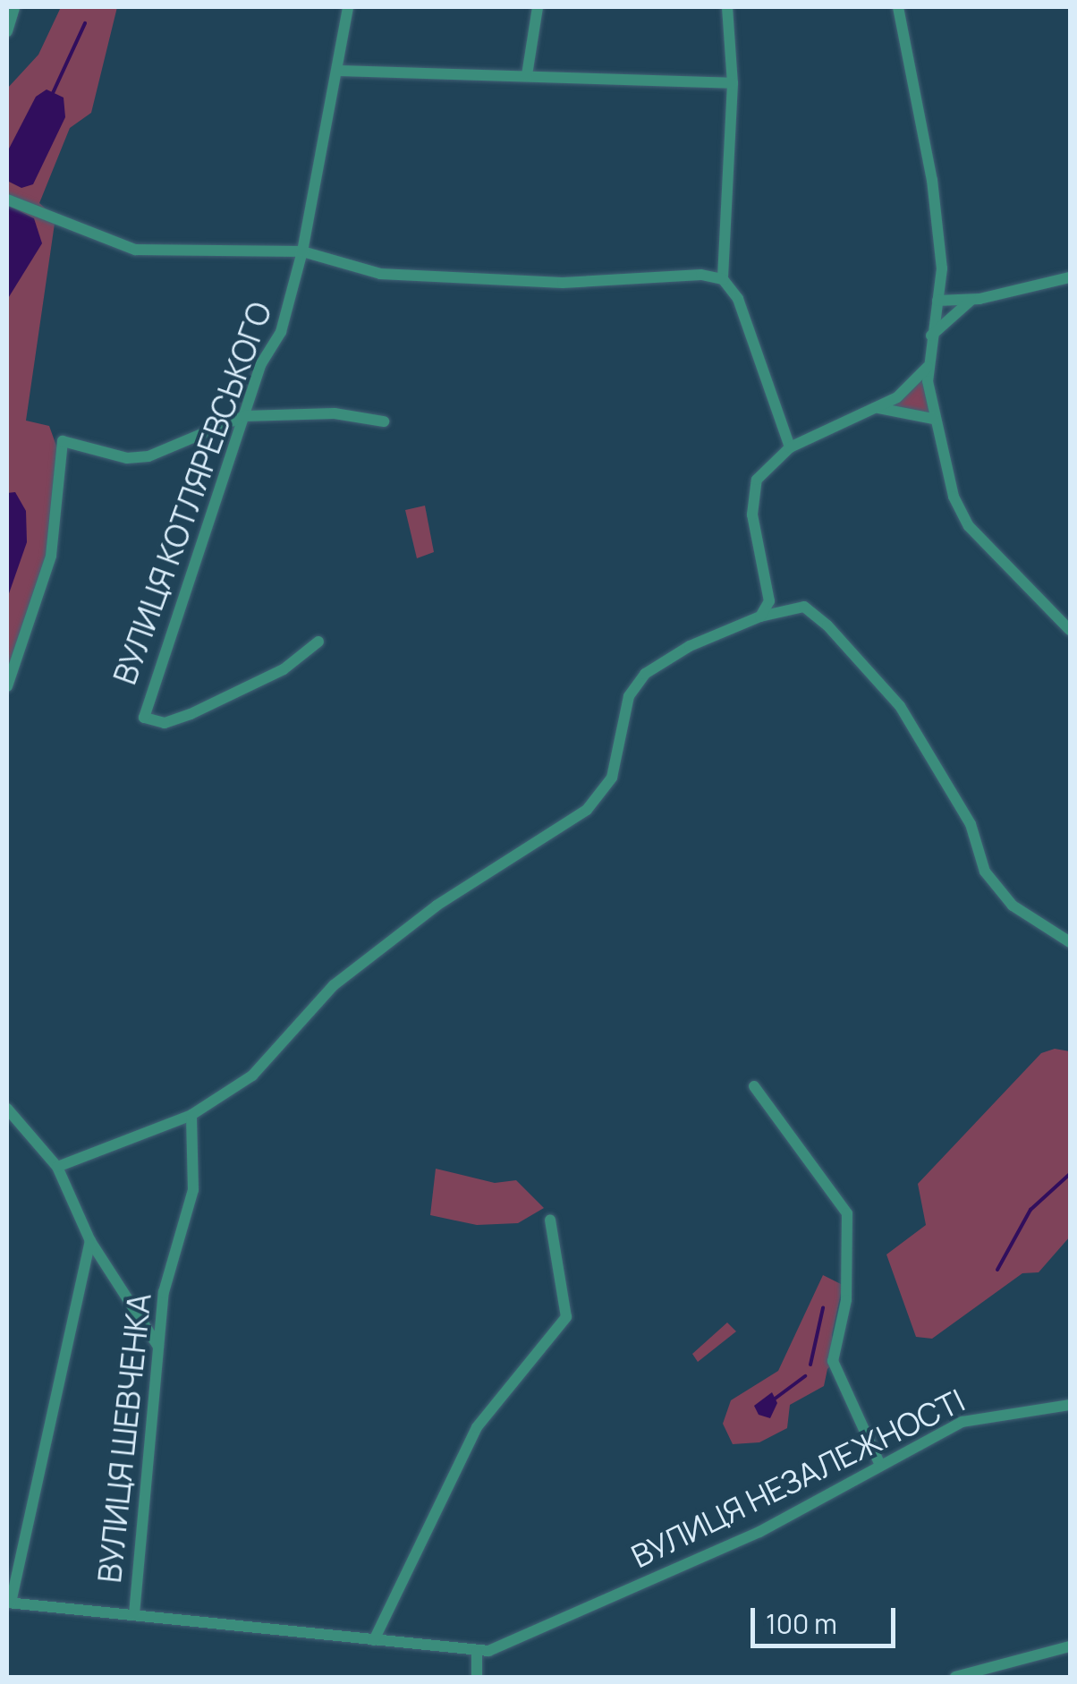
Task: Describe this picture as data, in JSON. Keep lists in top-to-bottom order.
{
  "streets": {
    "street": ["ВУЛИЦЯ КОТЛЯРЕВСЬКОГО", "ВУЛИЦЯ ШЕВЧЕНКА", "ВУЛИЦЯ НЕЗАЛЕЖНОСТІ"]
  },
  "crossings": [
    ["ВУЛИЦЯ ШЕВЧЕНКА", "ВУЛИЦЯ НЕЗАЛЕЖНОСТІ"]
  ],
  "scale_bar": "100 m"
}
